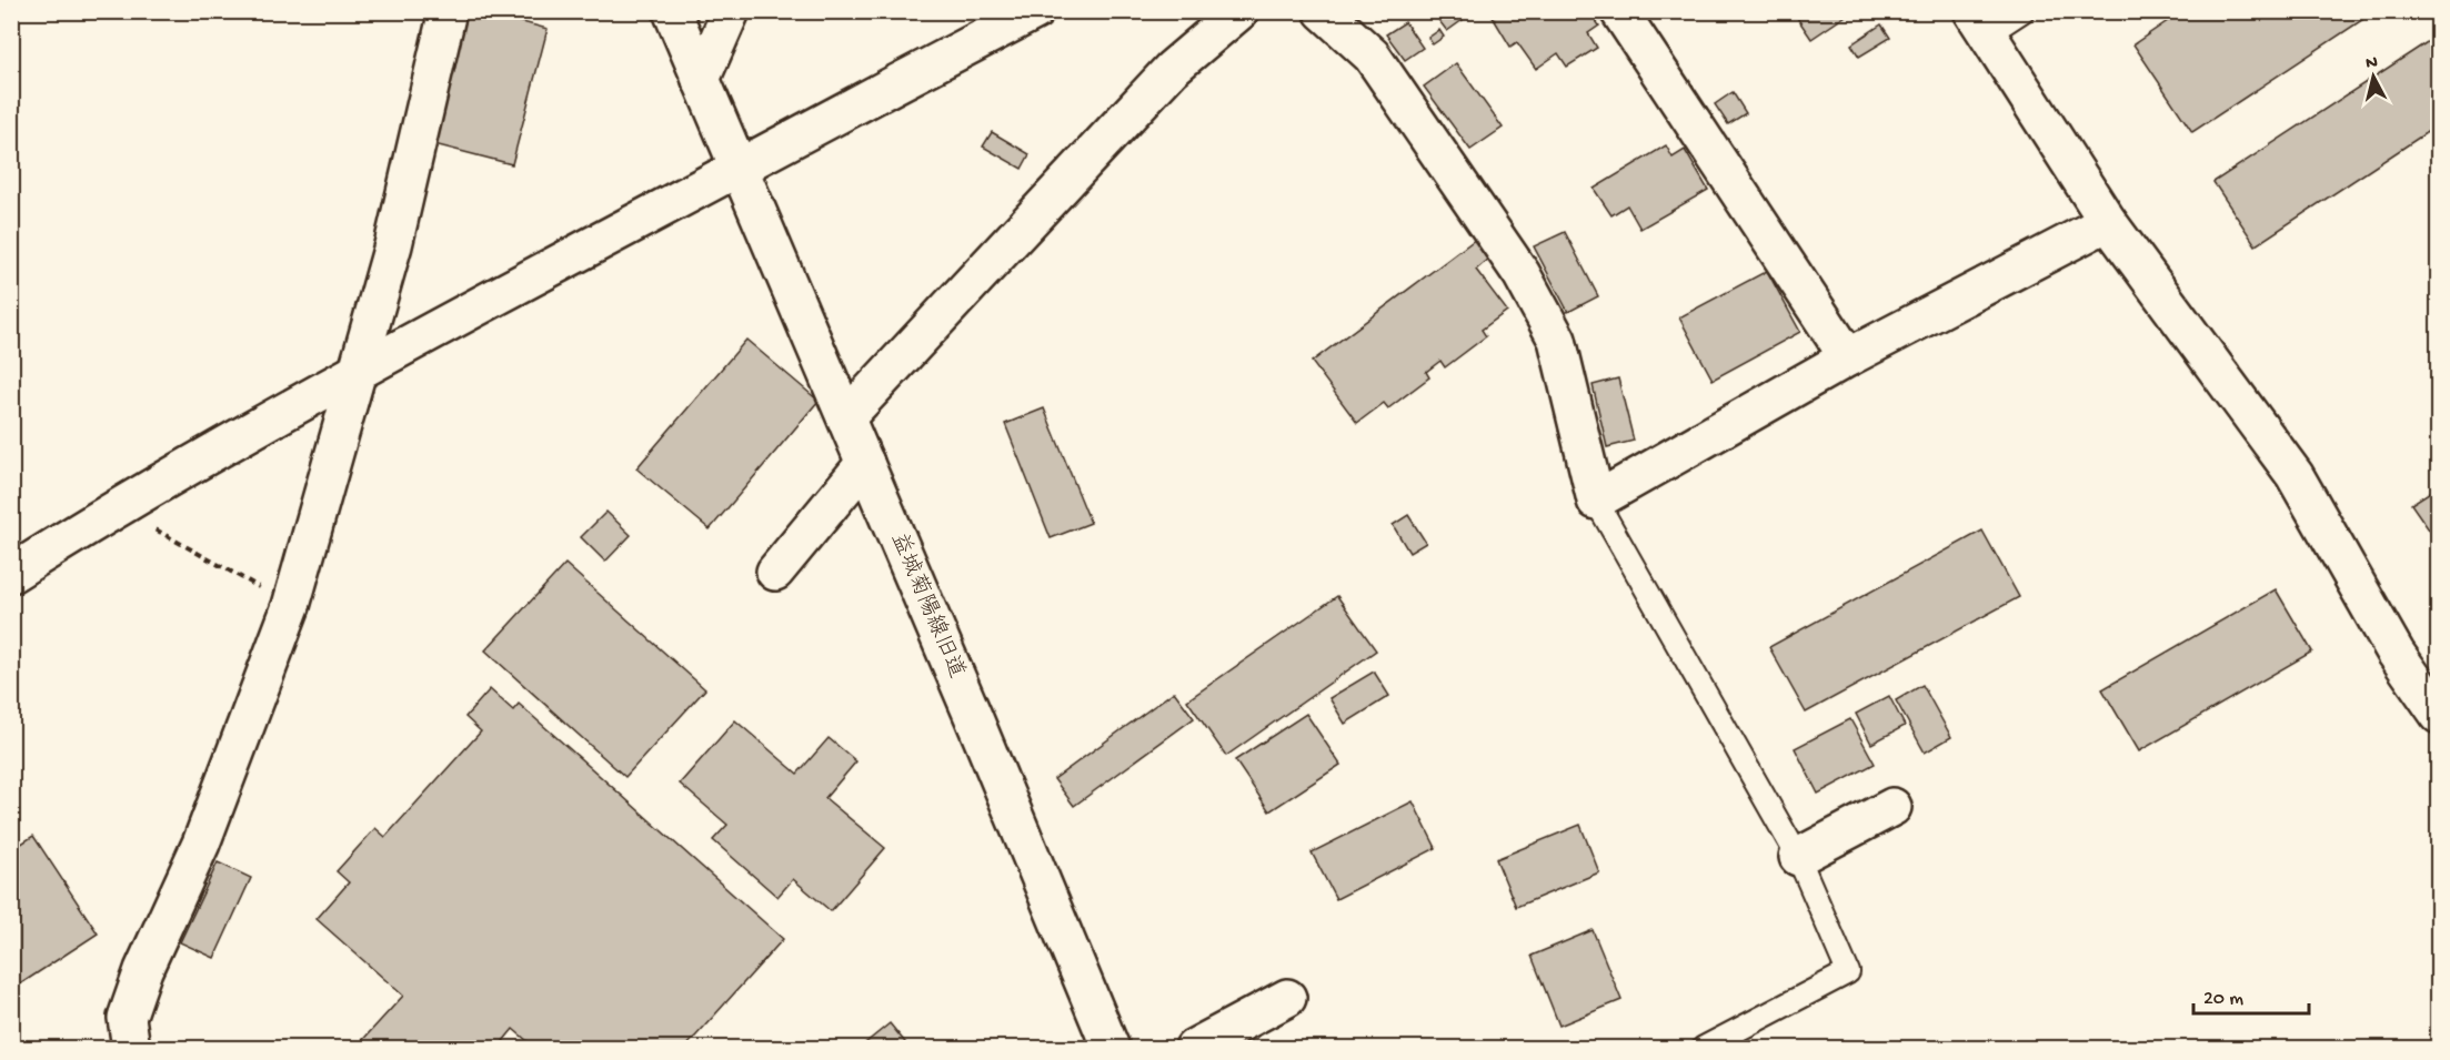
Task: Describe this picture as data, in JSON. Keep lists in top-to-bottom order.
{
  "streets": {
    "street": ["益城菊陽線旧道"]
  },
  "scale_bar": "20 m",
  "north": "top"
}
